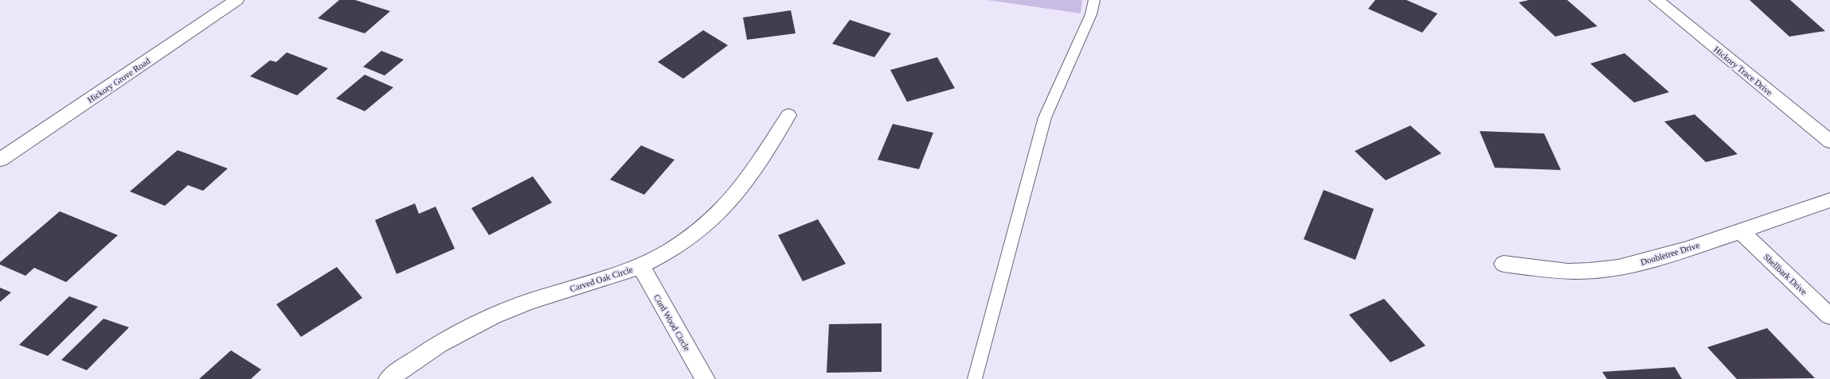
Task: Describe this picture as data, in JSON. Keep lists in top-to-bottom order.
{
  "streets": {
    "street": [
      "Hickory Trace Drive",
      "Hickory Grove Road",
      "Doubletree Drive",
      "Shellbark Drive",
      "Carved Oak Circle",
      "Cord Wood Circle"
    ]
  },
  "crossings": [
    ["Doubletree Drive", "Shellbark Drive"],
    ["Carved Oak Circle", "Cord Wood Circle"]
  ]
}
